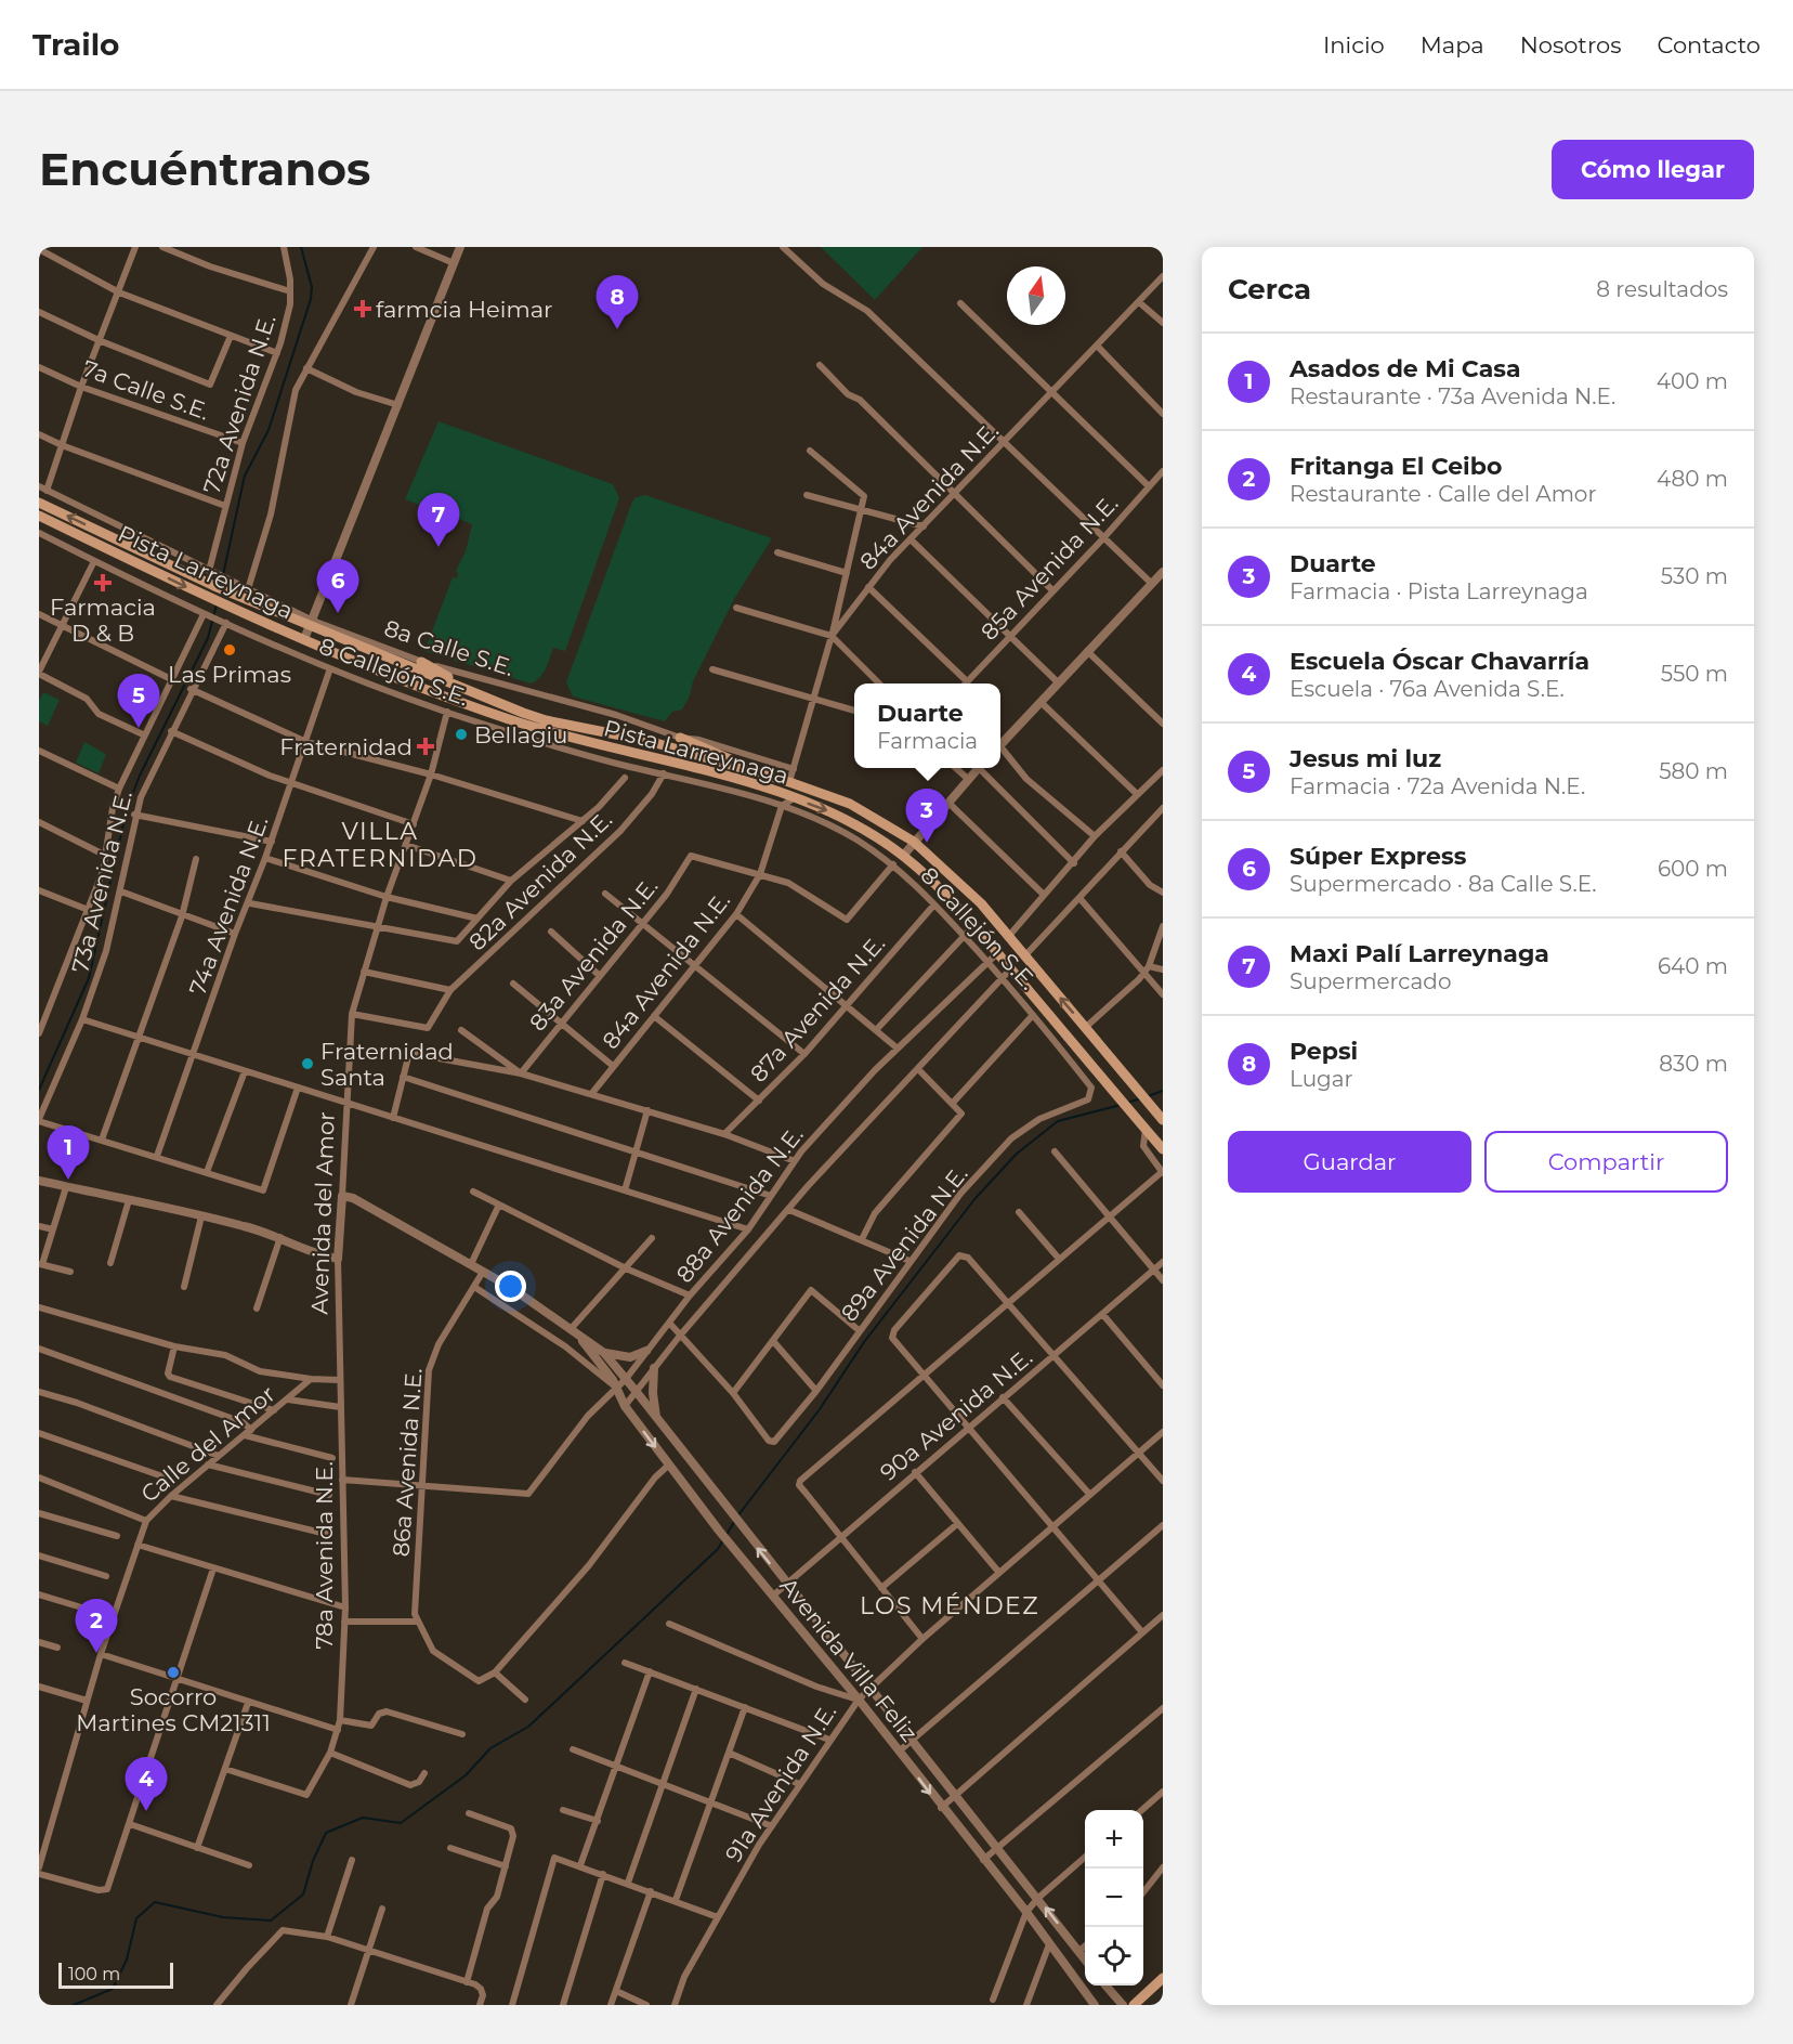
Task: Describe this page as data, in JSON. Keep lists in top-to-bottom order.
{
  "streets": {
    "main road": ["Pista Larreynaga"],
    "street": [
      "7a Calle S.E.",
      "72a Avenida N.E.",
      "84a Avenida N.E.",
      "85a Avenida N.E.",
      "8a Calle S.E.",
      "8 Callejón S.E.",
      "82a Avenida N.E.",
      "73a Avenida N.E.",
      "74a Avenida N.E.",
      "83a Avenida N.E.",
      "87a Avenida N.E.",
      "88a Avenida N.E.",
      "Avenida del Amor",
      "89a Avenida N.E.",
      "90a Avenida N.E.",
      "Calle del Amor",
      "86a Avenida N.E.",
      "78a Avenida N.E.",
      "Avenida Villa Feliz",
      "91a Avenida N.E."
    ]
  },
  "crossings": [
    ["7a Calle S.E.", "72a Avenida N.E."],
    ["72a Avenida N.E.", "8a Calle S.E."],
    ["84a Avenida N.E.", "Pista Larreynaga"],
    ["84a Avenida N.E.", "8a Calle S.E."],
    ["84a Avenida N.E.", "8 Callejón S.E."],
    ["84a Avenida N.E.", "83a Avenida N.E."],
    ["Pista Larreynaga", "8a Calle S.E."],
    ["Pista Larreynaga", "88a Avenida N.E."],
    ["8 Callejón S.E.", "82a Avenida N.E."],
    ["8 Callejón S.E.", "73a Avenida N.E."],
    ["8 Callejón S.E.", "74a Avenida N.E."],
    ["8 Callejón S.E.", "87a Avenida N.E."],
    ["8 Callejón S.E.", "88a Avenida N.E."],
    ["8 Callejón S.E.", "Avenida del Amor"],
    ["8 Callejón S.E.", "89a Avenida N.E."],
    ["82a Avenida N.E.", "Avenida del Amor"],
    ["88a Avenida N.E.", "86a Avenida N.E."],
    ["88a Avenida N.E.", "Avenida Villa Feliz"],
    ["Avenida del Amor", "78a Avenida N.E."],
    ["Avenida del Amor", "Avenida Villa Feliz"],
    ["90a Avenida N.E.", "Avenida Villa Feliz"],
    ["86a Avenida N.E.", "Avenida Villa Feliz"],
    ["Avenida Villa Feliz", "91a Avenida N.E."]
  ],
  "districts": ["VILLA FRATERNIDAD", "LOS MÉNDEZ"],
  "places": {
    "health": ["farmcia Heimar", "Farmacia D & B", "Fraternidad"],
    "other": [
      "Las Primas",
      "Bellagiu",
      "Fraternidad Santa",
      "Socorro Martines CM21311"
    ]
  },
  "scale_bar": "100 m",
  "north": "top",
  "page": {
    "header": "Trailo",
    "nav": [
      "Inicio",
      "Mapa",
      "Nosotros",
      "Contacto"
    ],
    "buttons": [
      "Cómo llegar",
      ["Guardar", "Compartir"]
    ],
    "title": "Encuéntranos",
    "heading": ["Cerca", "8 resultados"],
    "pins": [
      "8",
      "7",
      "6",
      "5",
      "3",
      "1",
      "2",
      "4"
    ],
    "list": [
      {
        "mark": "1",
        "name": "Asados de Mi Casa",
        "note": "Restaurante · 73a Avenida N.E.",
        "value": "400 m"
      },
      {
        "mark": "2",
        "name": "Fritanga El Ceibo",
        "note": "Restaurante · Calle del Amor",
        "value": "480 m"
      },
      {
        "mark": "3",
        "name": "Duarte",
        "note": "Farmacia · Pista Larreynaga",
        "value": "530 m"
      },
      {
        "mark": "4",
        "name": "Escuela Óscar Chavarría",
        "note": "Escuela · 76a Avenida S.E.",
        "value": "550 m"
      },
      {
        "mark": "5",
        "name": "Jesus mi luz",
        "note": "Farmacia · 72a Avenida N.E.",
        "value": "580 m"
      },
      {
        "mark": "6",
        "name": "Súper Express",
        "note": "Supermercado · 8a Calle S.E.",
        "value": "600 m"
      },
      {
        "mark": "7",
        "name": "Maxi Palí Larreynaga",
        "note": "Supermercado",
        "value": "640 m"
      },
      {
        "mark": "8",
        "name": "Pepsi",
        "note": "Lugar",
        "value": "830 m"
      }
    ],
    "popup": ["Duarte", "Farmacia"],
    "map_buttons": ["+", "−"],
    "scale": "100 m"
  }
}
